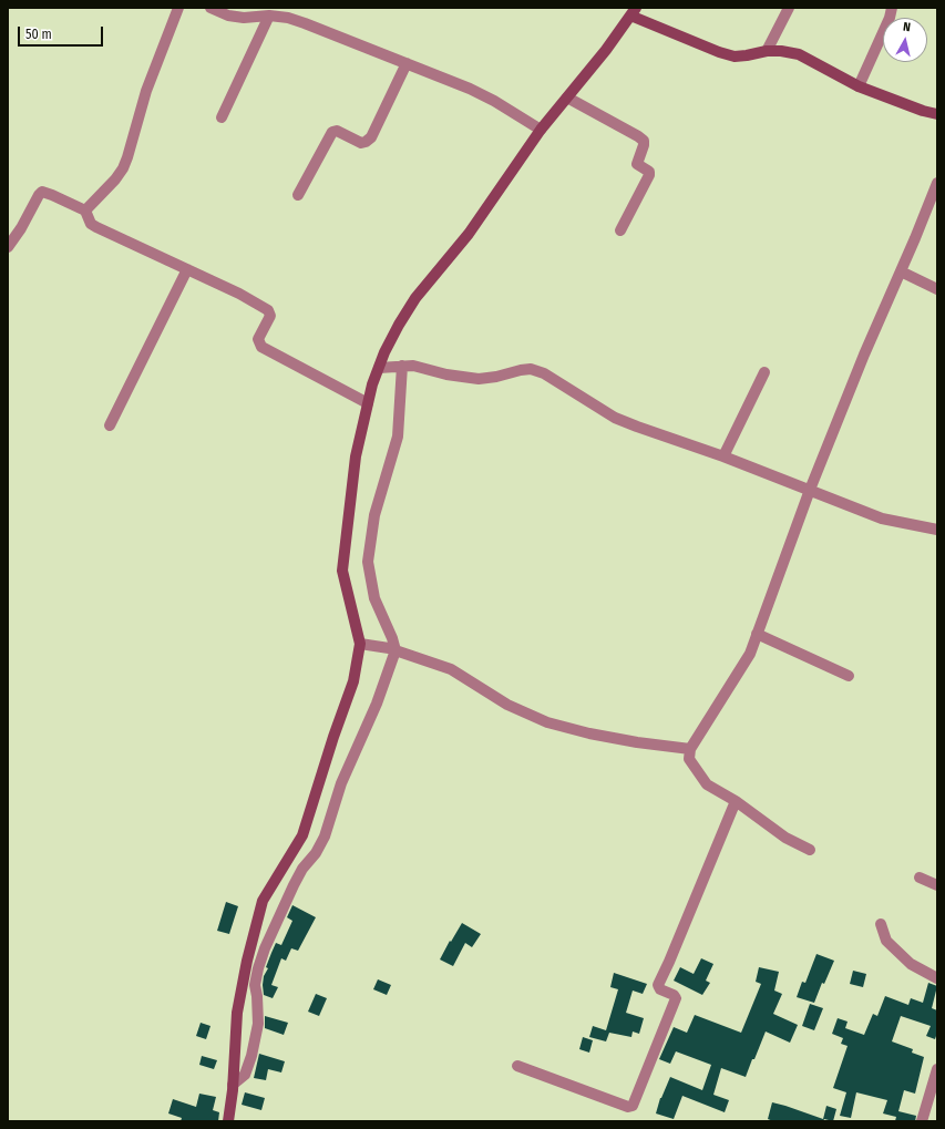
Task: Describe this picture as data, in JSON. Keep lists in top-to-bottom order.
{
  "scale_bar": "50 m",
  "north": "top"
}
